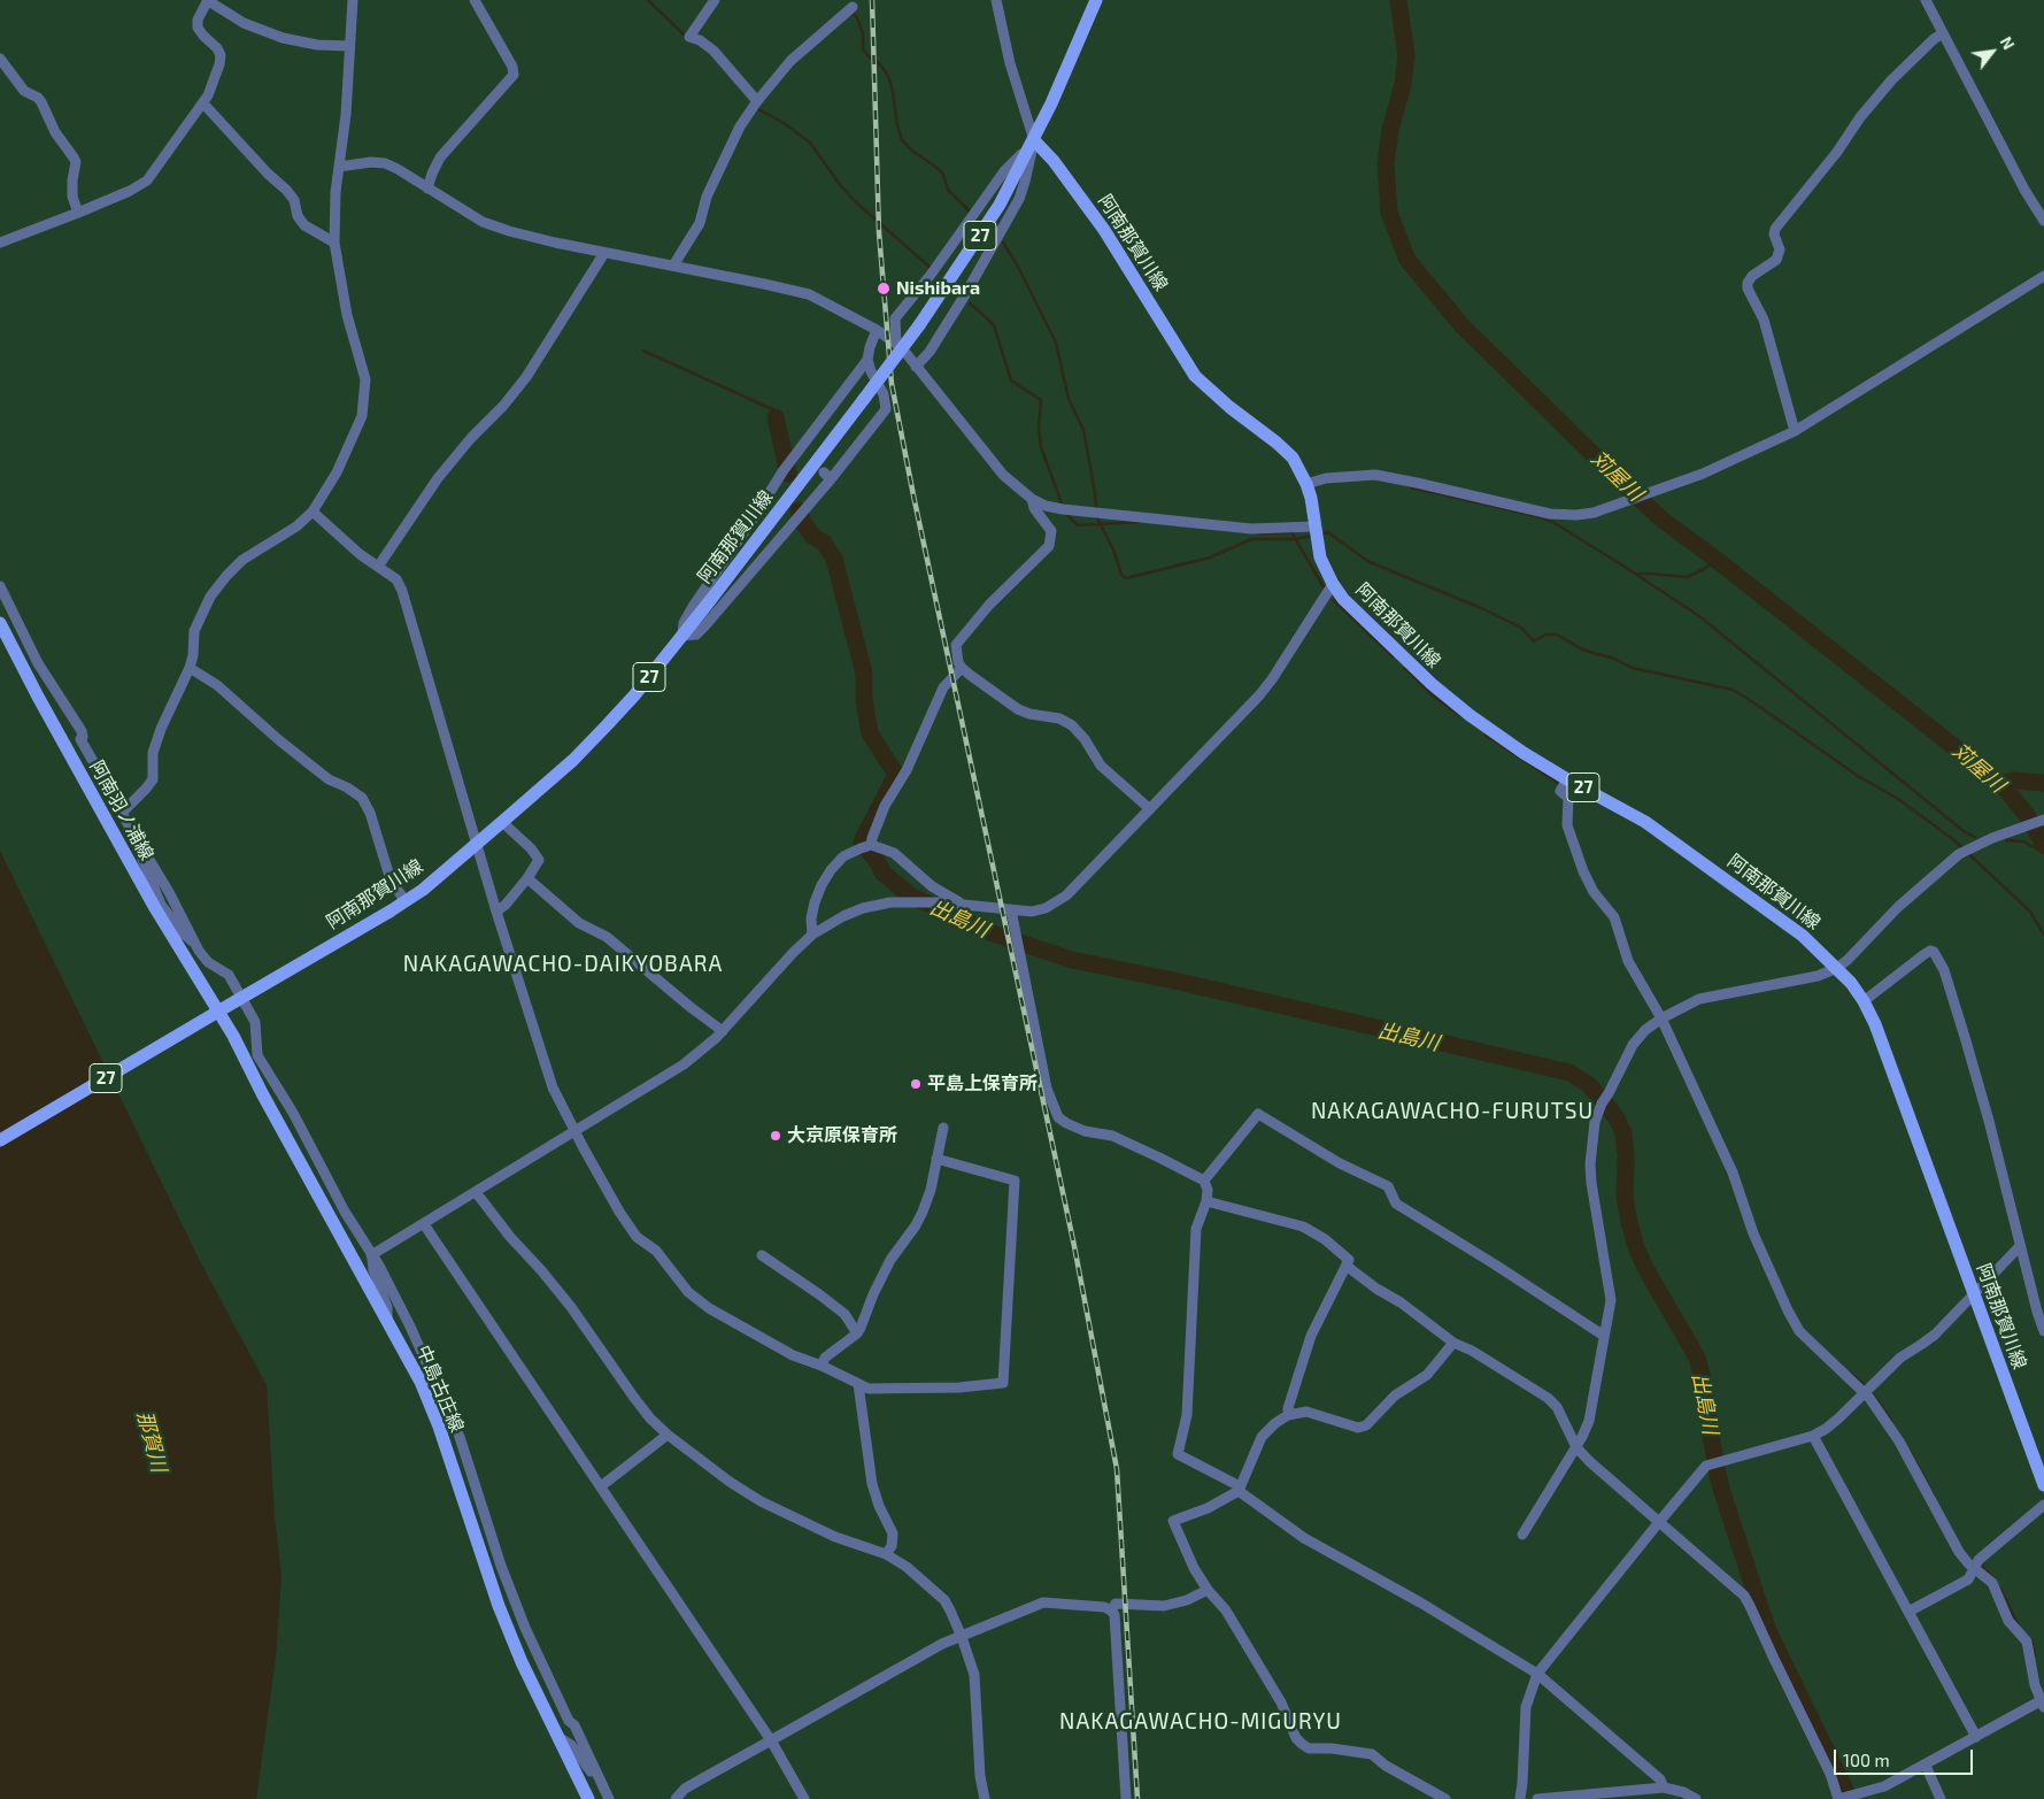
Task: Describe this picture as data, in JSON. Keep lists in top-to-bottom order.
{
  "streets": {
    "main road": [
      "27",
      "阿南那賀川線",
      "阿南羽ノ浦線",
      "中島古庄線"
    ]
  },
  "crossings": [
    ["阿南那賀川線", "阿南羽ノ浦線"],
    ["阿南那賀川線", "中島古庄線"],
    ["阿南羽ノ浦線", "中島古庄線"]
  ],
  "districts": ["NAKAGAWACHO-DAIKYOBARA", "NAKAGAWACHO-FURUTSU", "NAKAGAWACHO-MIGURYU"],
  "water": ["苅屋川", "出島川", "那賀川"],
  "places": ["Nishibara", "平島上保育所", "大京原保育所"],
  "scale_bar": "100 m",
  "north": "top right"
}
